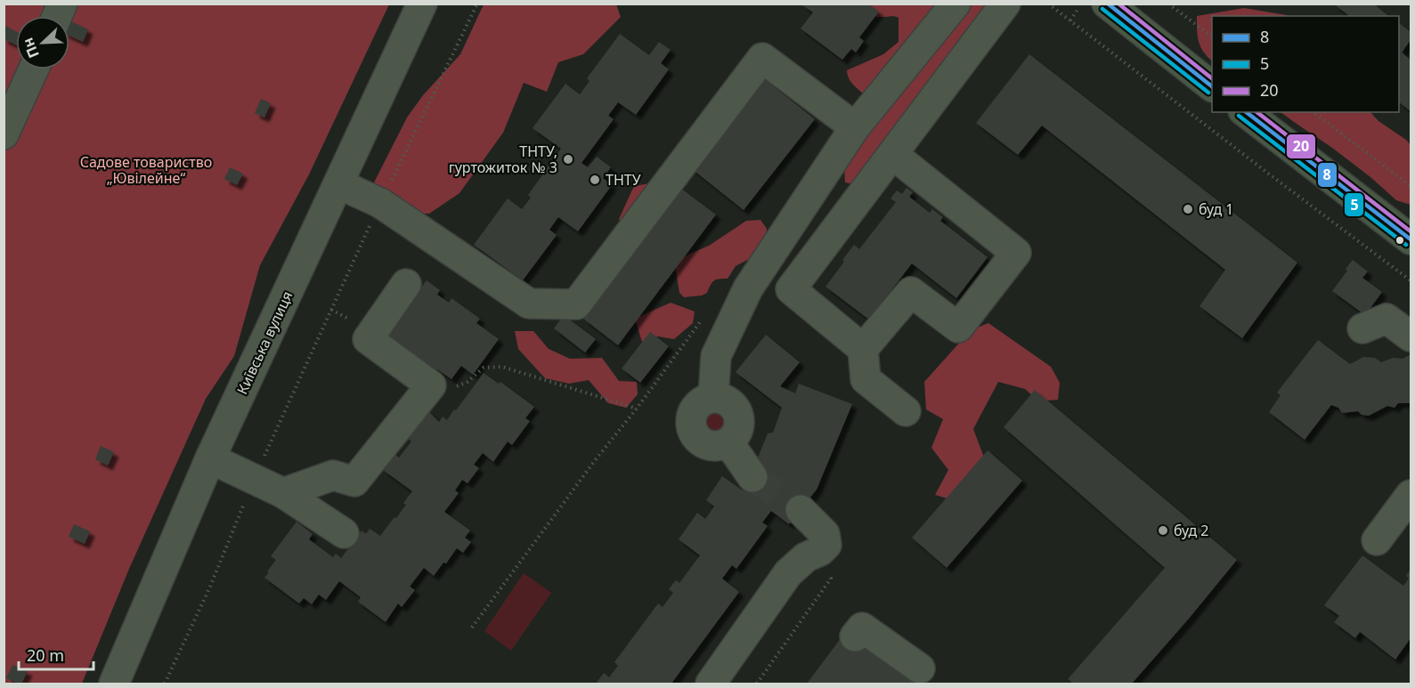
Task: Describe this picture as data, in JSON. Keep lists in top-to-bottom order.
{
  "streets": {
    "street": ["Київська вулиця"]
  },
  "parks": ["Садове товариство „Ювілейне“"],
  "places": [
    "ТНТУ, гуртожиток № 3",
    "ТНТУ",
    "буд 1",
    "буд 2"
  ],
  "lines": ["transit line 8", "transit line 20", "transit line 5"],
  "legend": ["8", "5", "20"],
  "scale_bar": "20 m",
  "north": "bottom left"
}
